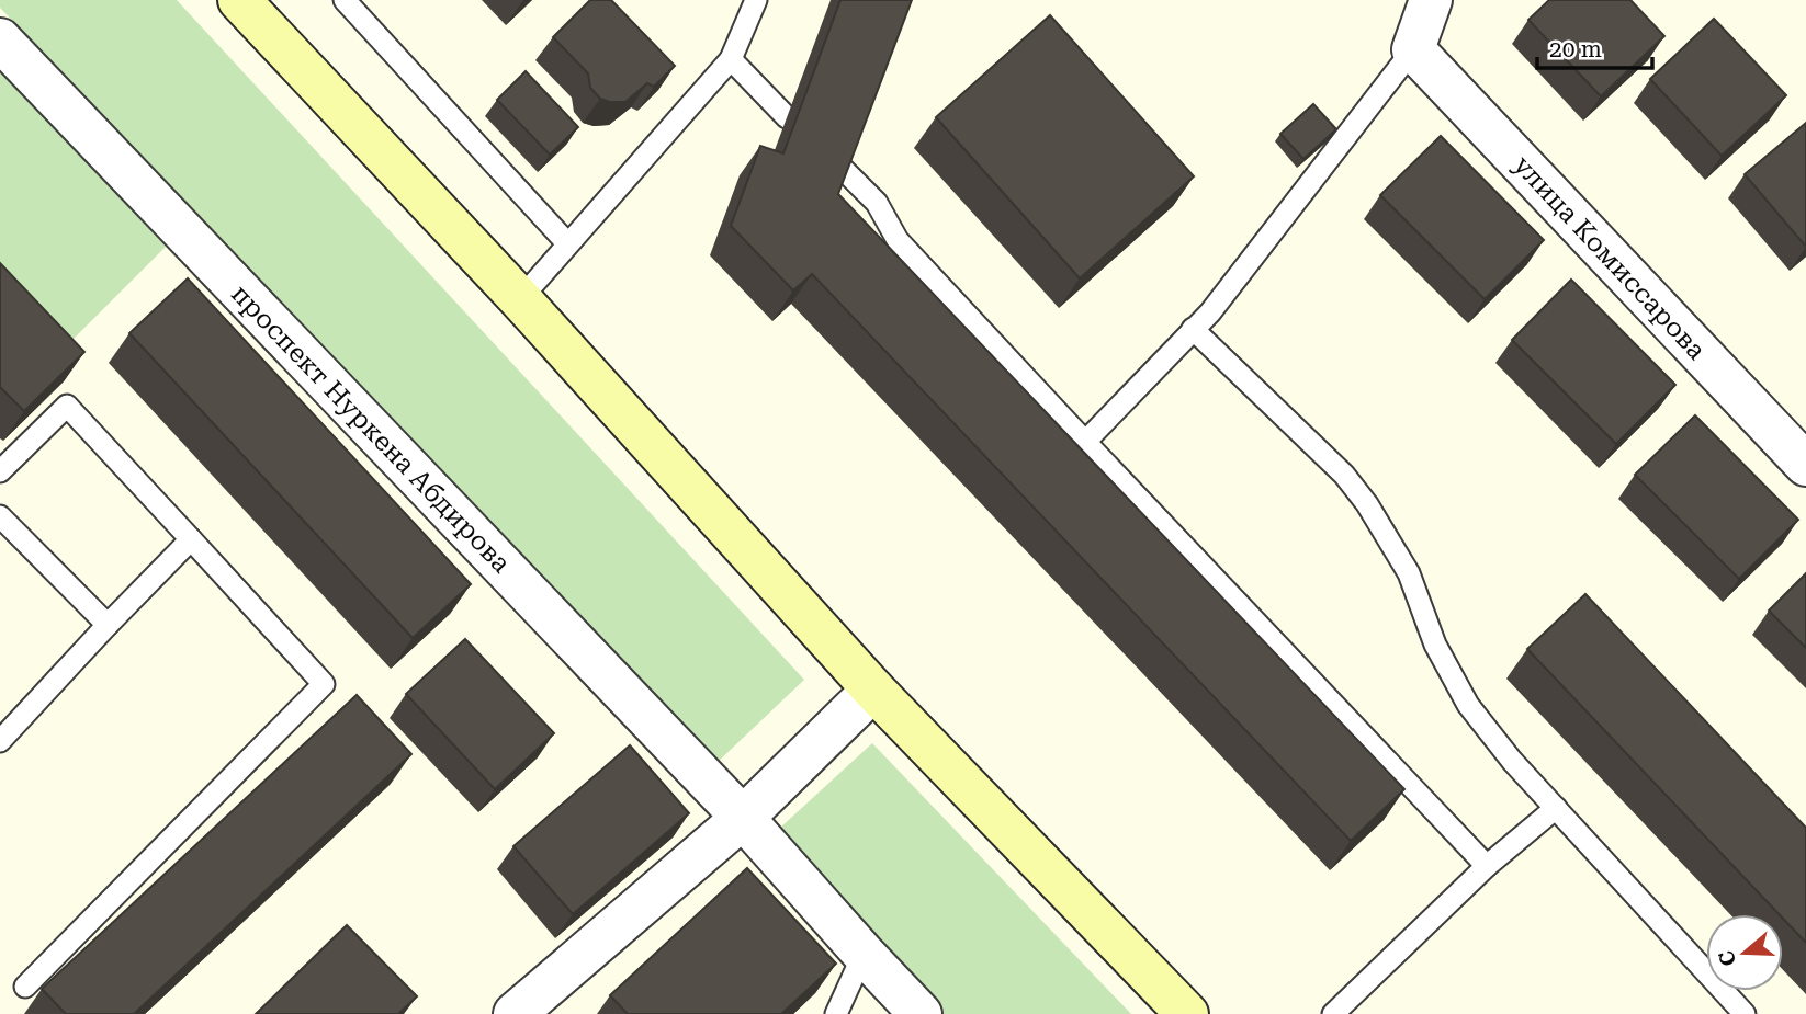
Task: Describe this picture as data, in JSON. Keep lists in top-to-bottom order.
{
  "streets": {
    "street": ["улица Комиссарова", "проспект Нуркена Абдирова"]
  },
  "scale_bar": "20 m",
  "north": "left"
}
